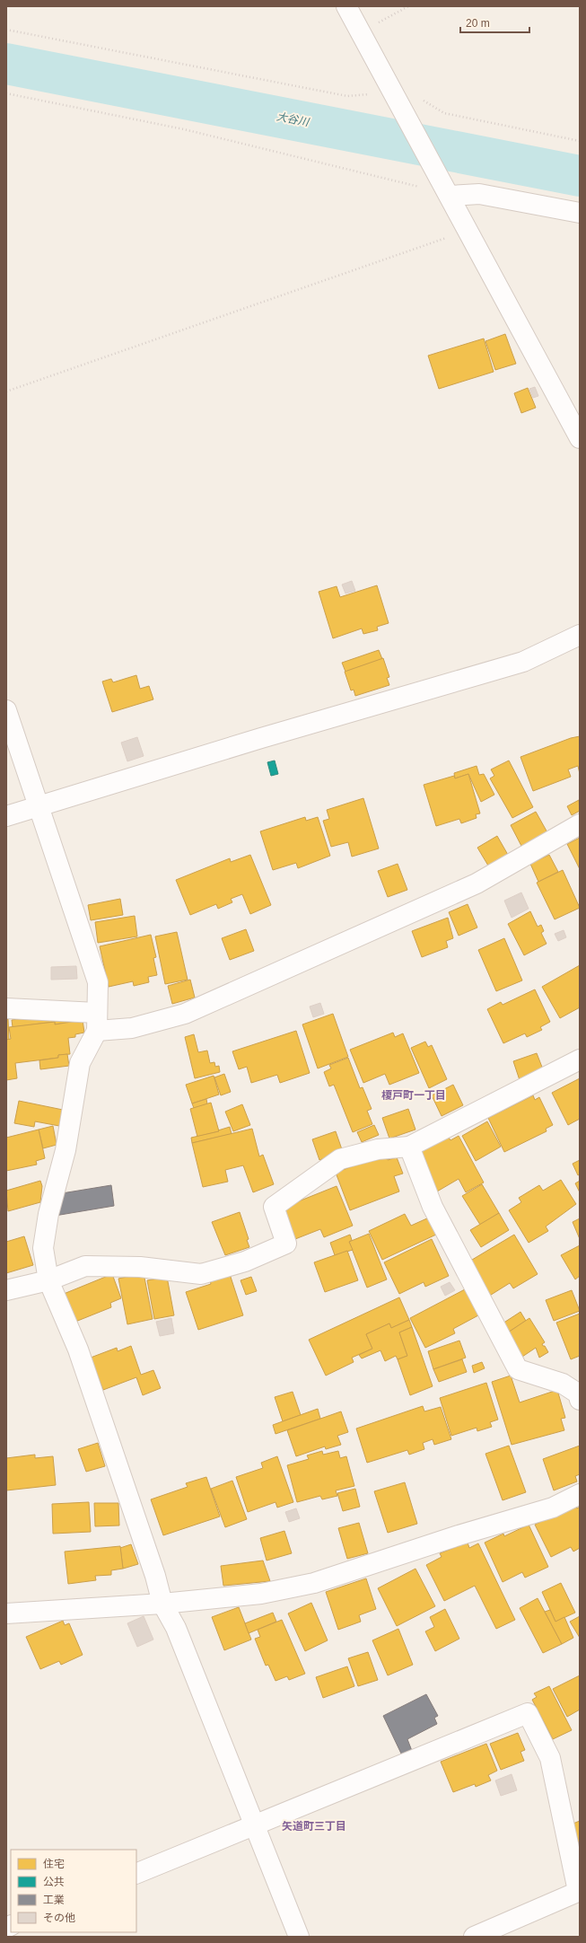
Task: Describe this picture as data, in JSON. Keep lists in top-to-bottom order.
{
  "districts": ["榎戸町一丁目", "矢道町三丁目"],
  "water": ["大谷川"],
  "legend": [
    "住宅",
    "公共",
    "工業",
    "その他"
  ],
  "scale_bar": "20 m"
}
